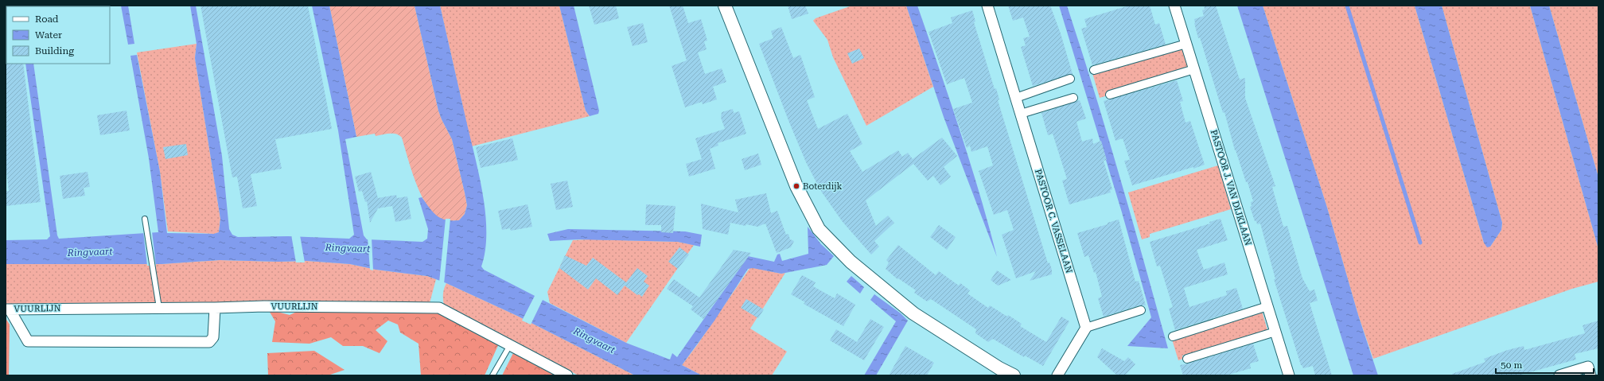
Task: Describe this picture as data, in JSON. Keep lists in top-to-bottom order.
{
  "streets": {
    "street": ["PASTOOR J. VAN DIJKLAAN", "PASTOOR C. VASSELAAN", "VUURLIJN"]
  },
  "water": ["Ringvaart"],
  "places": ["Boterdijk"],
  "legend": ["Road", "Water", "Building"],
  "scale_bar": "50 m"
}
